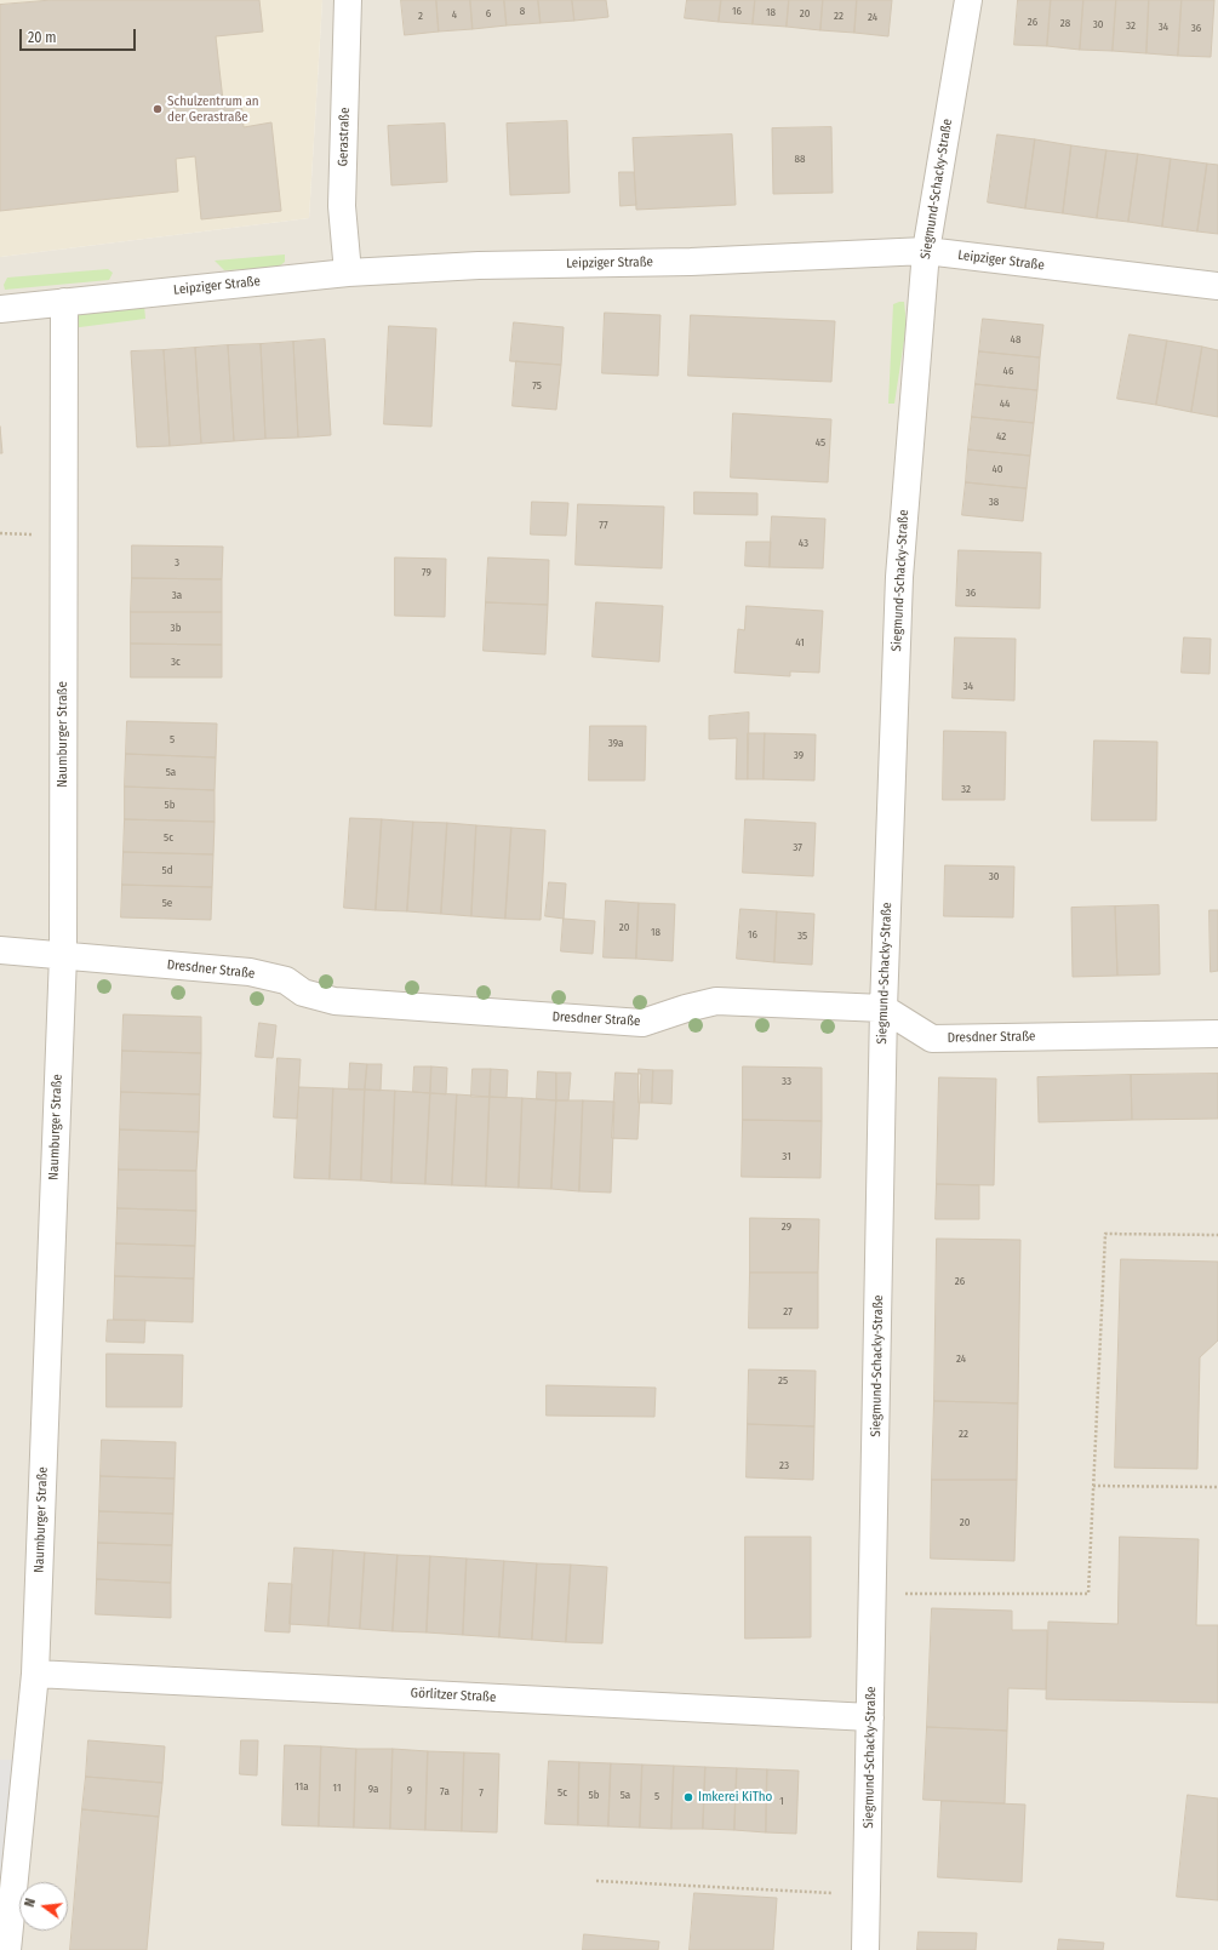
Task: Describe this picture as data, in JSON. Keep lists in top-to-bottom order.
{
  "streets": {
    "street": [
      "Gerastraße",
      "Siegmund-Schacky-Straße",
      "Leipziger Straße",
      "Naumburger Straße",
      "Dresdner Straße",
      "Görlitzer Straße"
    ]
  },
  "crossings": [
    ["Gerastraße", "Leipziger Straße"],
    ["Siegmund-Schacky-Straße", "Leipziger Straße"],
    ["Siegmund-Schacky-Straße", "Dresdner Straße"],
    ["Siegmund-Schacky-Straße", "Görlitzer Straße"],
    ["Leipziger Straße", "Naumburger Straße"],
    ["Naumburger Straße", "Dresdner Straße"],
    ["Naumburger Straße", "Görlitzer Straße"]
  ],
  "places": ["Schulzentrum an der Gerastraße", "Imkerei KiTho"],
  "house_numbers": [
    "8",
    "16",
    "18",
    "6",
    "20",
    "4",
    "2",
    "22",
    "24",
    "26",
    "28",
    "30",
    "32",
    "34",
    "36",
    "88",
    "48",
    "46",
    "75",
    "44",
    "42",
    "45",
    "40",
    "38",
    "77",
    "43",
    "3",
    "79",
    "36",
    "3a",
    "3b",
    "41",
    "3c",
    "34",
    "5",
    "39a",
    "39",
    "5a",
    "32",
    "5b",
    "5c",
    "37",
    "5d",
    "30",
    "5e",
    "20",
    "18",
    "16",
    "35",
    "33",
    "31",
    "29",
    "26",
    "27",
    "24",
    "25",
    "22",
    "23",
    "20",
    "11a",
    "11",
    "9a",
    "9",
    "7a",
    "7",
    "5c",
    "5b",
    "5a",
    "5",
    "1"
  ],
  "scale_bar": "20 m",
  "north": "left"
}
